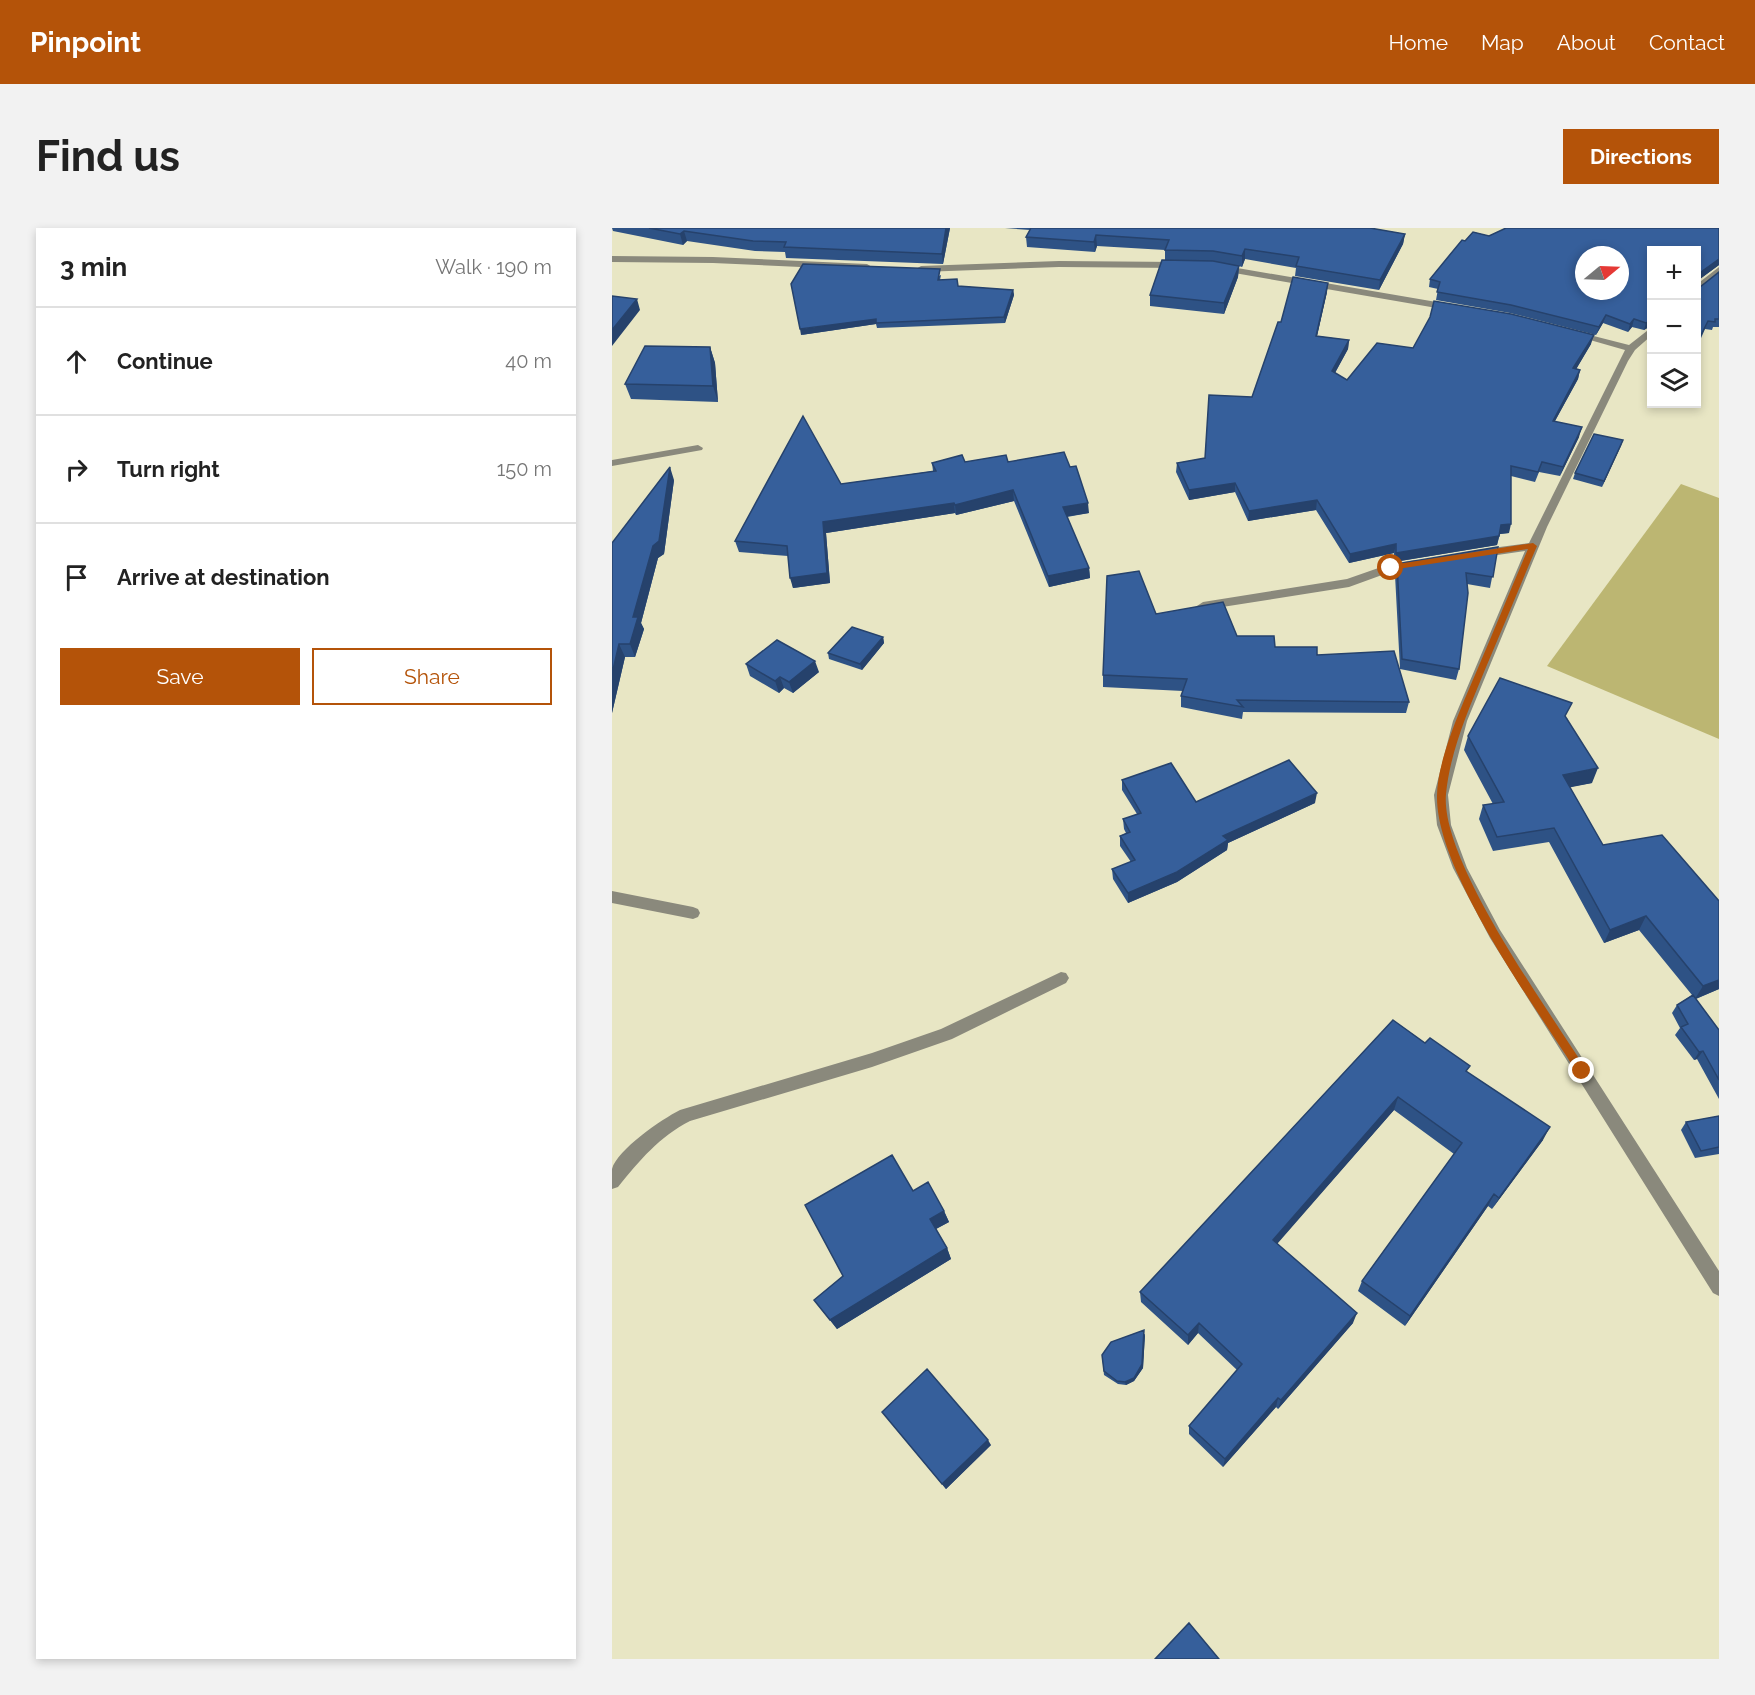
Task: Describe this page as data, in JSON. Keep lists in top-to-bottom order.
{
  "north": "right",
  "page": {
    "header": "Pinpoint",
    "nav": [
      "Home",
      "Map",
      "About",
      "Contact"
    ],
    "buttons": [
      "Directions",
      ["Save", "Share"]
    ],
    "title": "Find us",
    "heading": ["3 min", "Walk · 190 m"],
    "map_buttons": ["+", "−"],
    "list": [
      ["Continue", "40 m"],
      ["Turn right", "150 m"],
      "Arrive at destination"
    ]
  }
}
